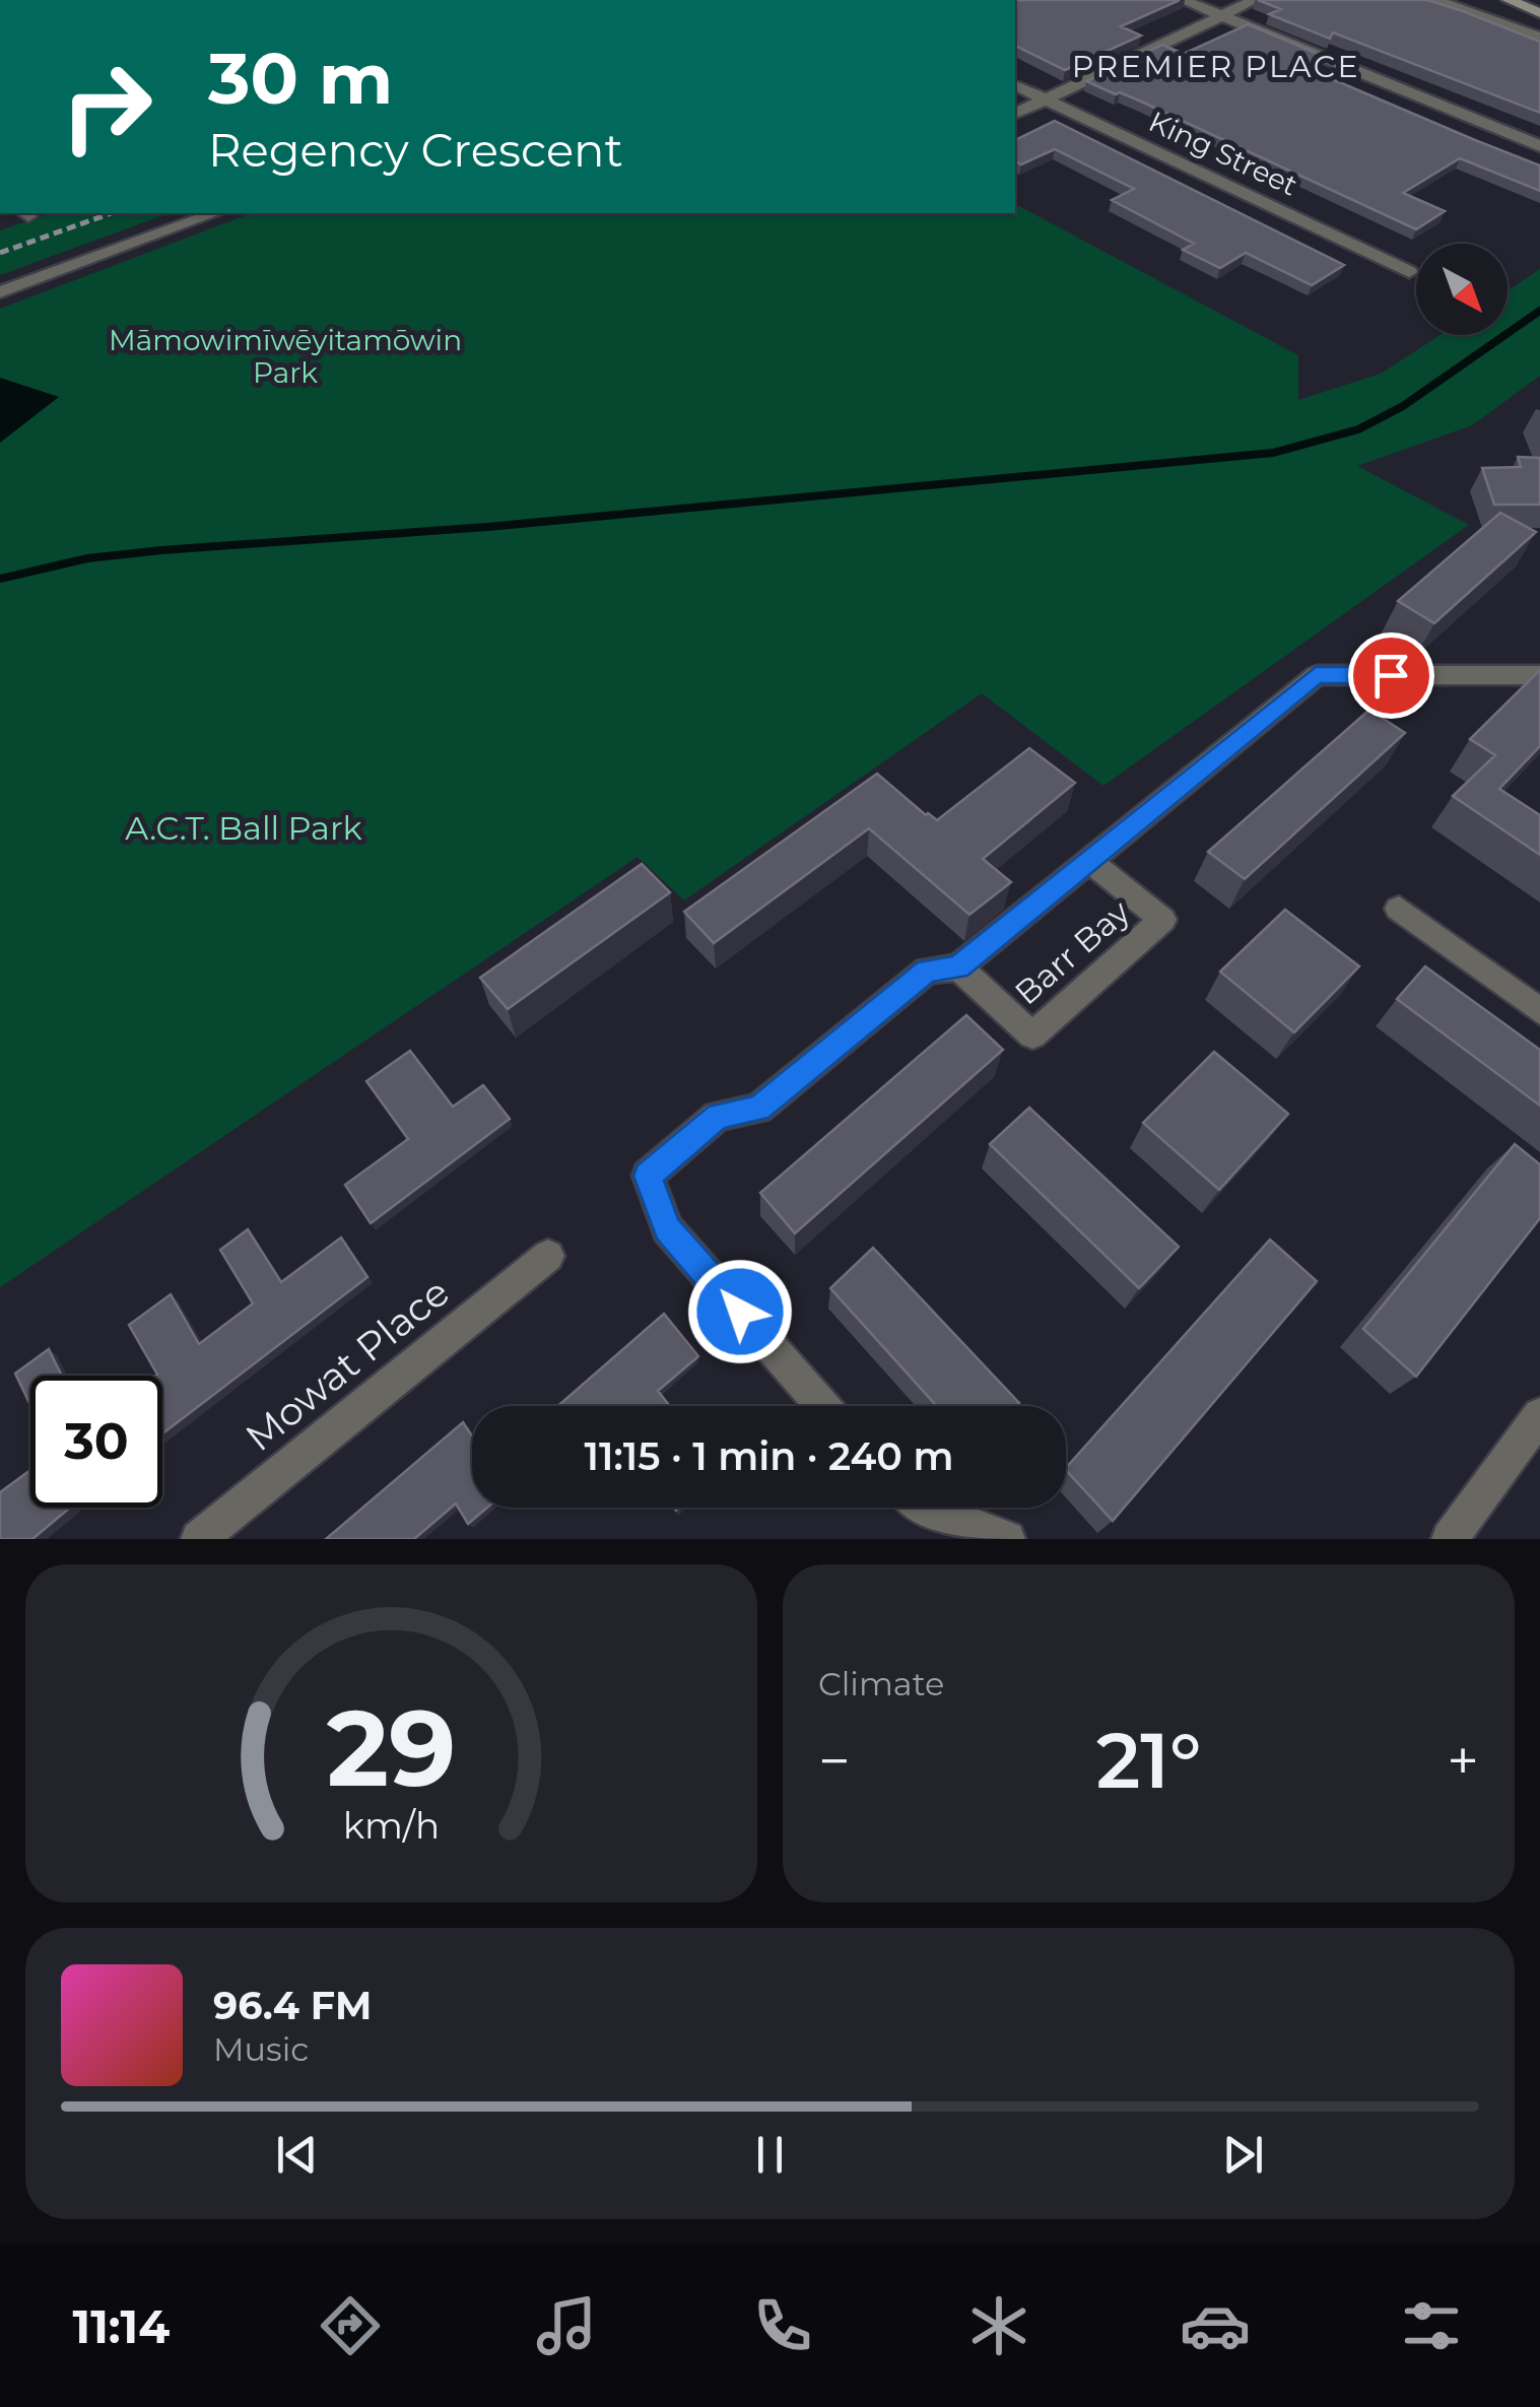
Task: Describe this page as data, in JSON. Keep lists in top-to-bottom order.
{
  "streets": {
    "street": ["King Street", "Barr Bay", "Mowat Place"]
  },
  "districts": ["PREMIER PLACE"],
  "parks": ["Māmowimīwēyitamōwin Park", "A.C.T. Ball Park"],
  "north": "bottom right",
  "page": {
    "turn": ["30 m", "Regency Crescent"],
    "limit": "30",
    "trip": "11:15 · 1 min · 240 m",
    "tile": "Climate",
    "heat": ["−", "21°", "+"],
    "song": ["96.4 FM", "Music"],
    "tabs": "11:14",
    "gauge": ["29", "km/h"]
  }
}
